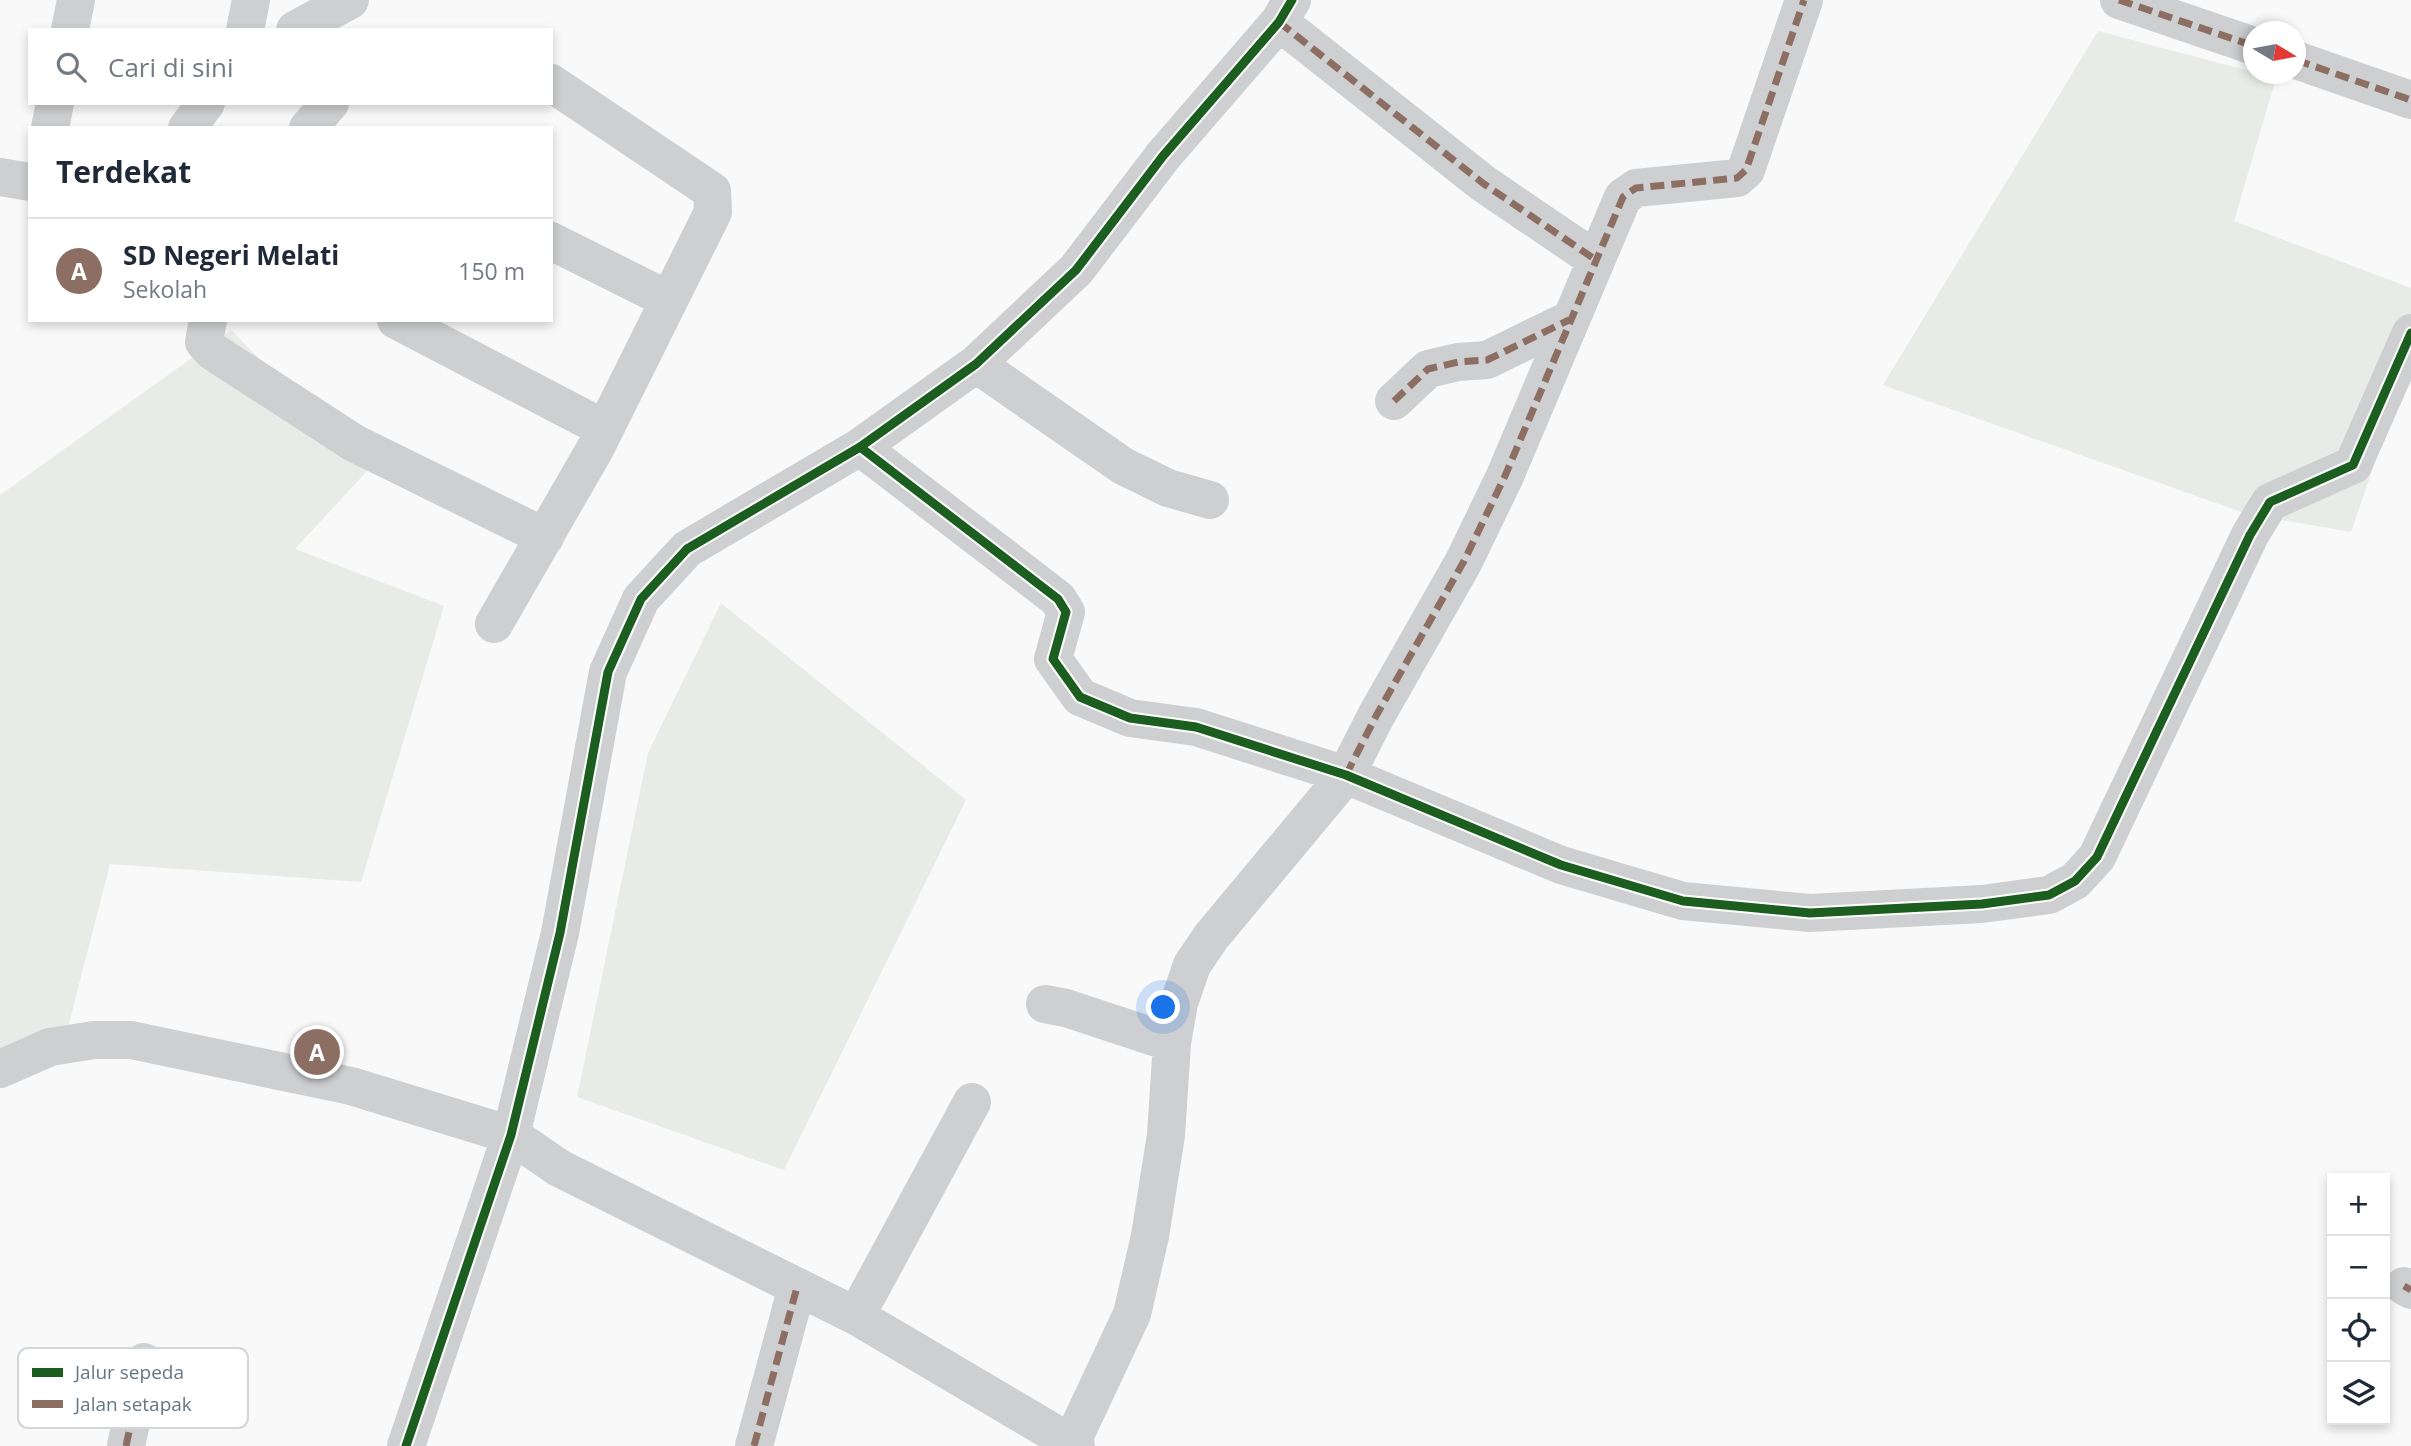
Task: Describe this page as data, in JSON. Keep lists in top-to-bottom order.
{
  "legend": ["Jalur sepeda", "Jalan setapak"],
  "north": "right",
  "page": {
    "search": "Cari di sini",
    "heading": "Terdekat",
    "list": [
      {
        "mark": "A",
        "name": "SD Negeri Melati",
        "note": "Sekolah",
        "value": "150 m"
      }
    ],
    "pins": "A",
    "map_buttons": ["+", "−"]
  }
}
